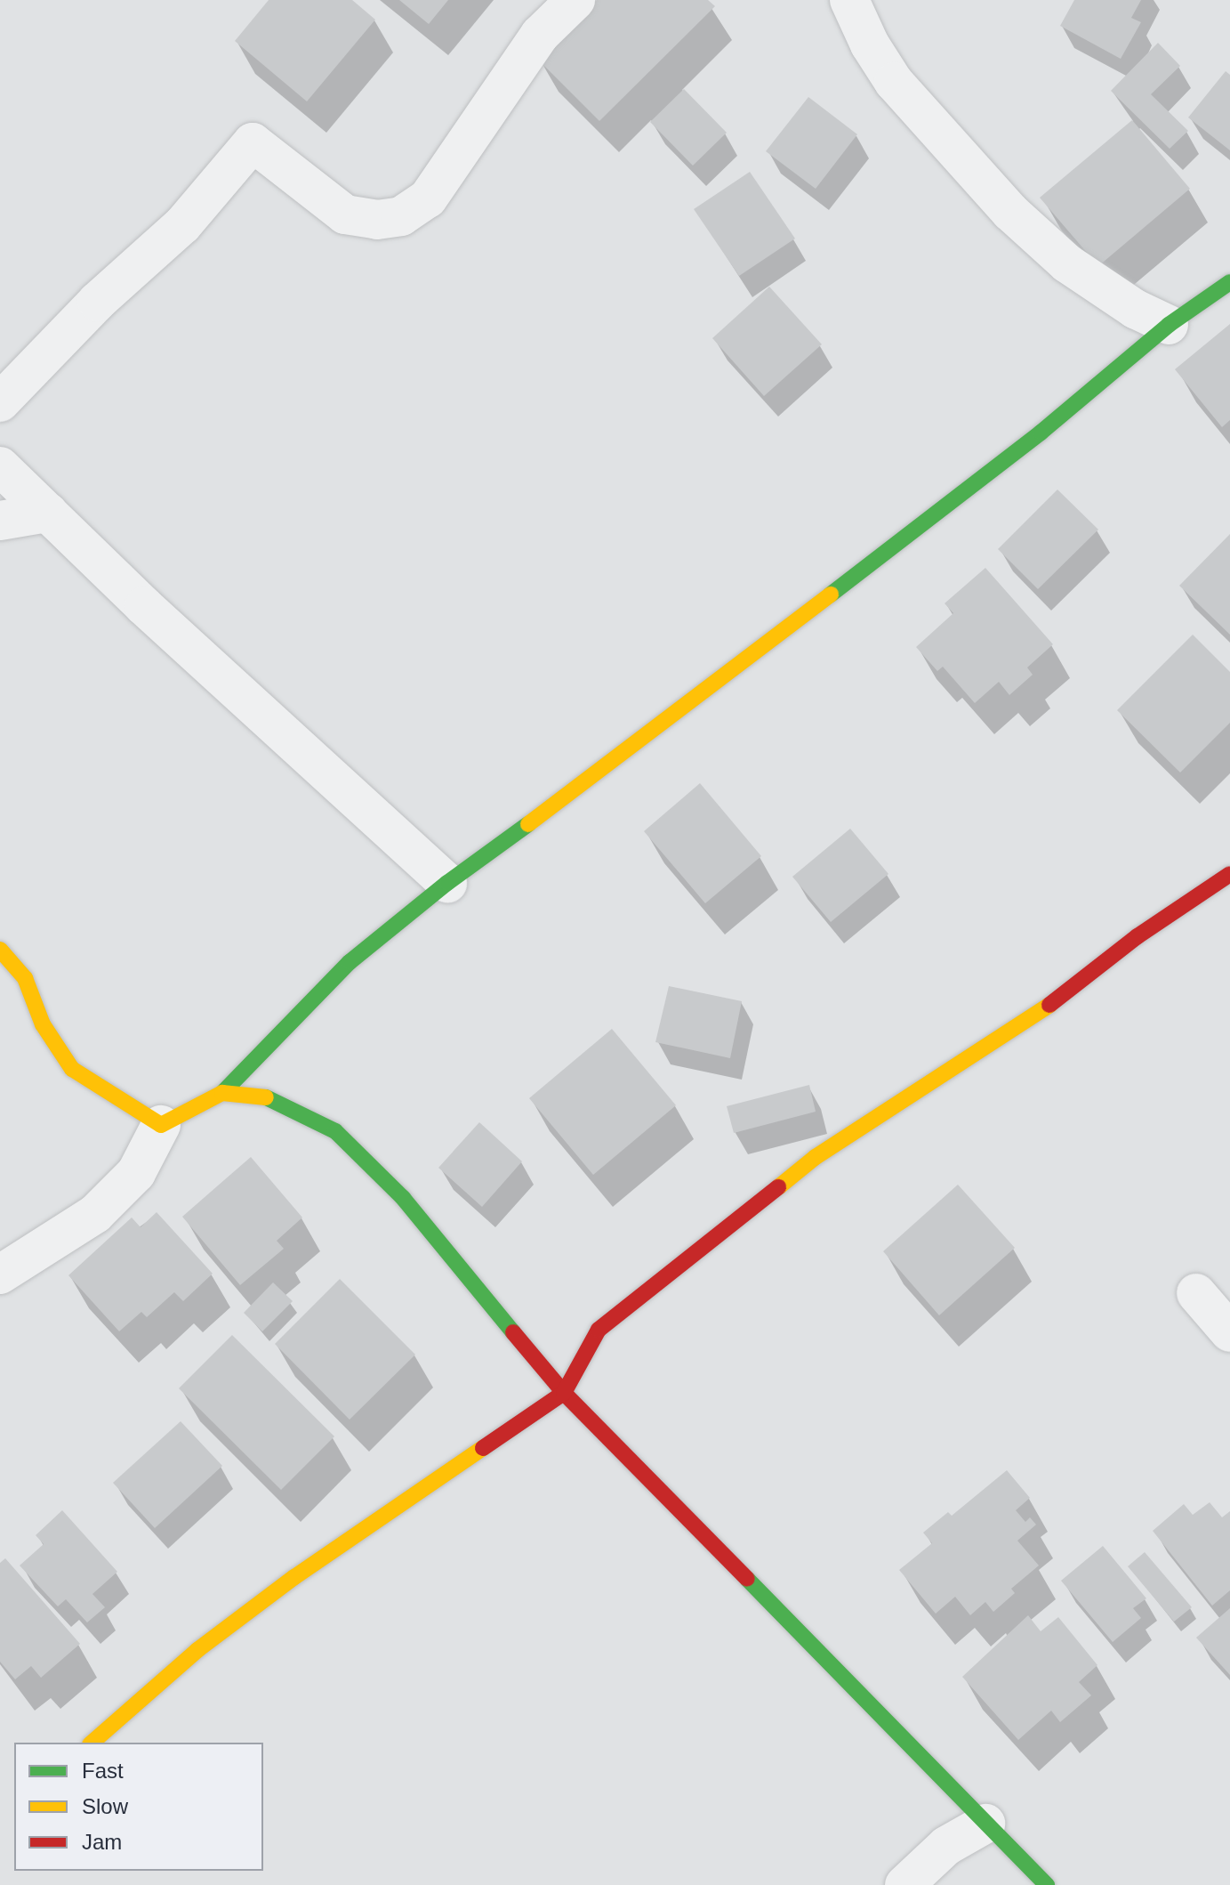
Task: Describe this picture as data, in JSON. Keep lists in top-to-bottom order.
{
  "legend": ["Fast", "Slow", "Jam"]
}
